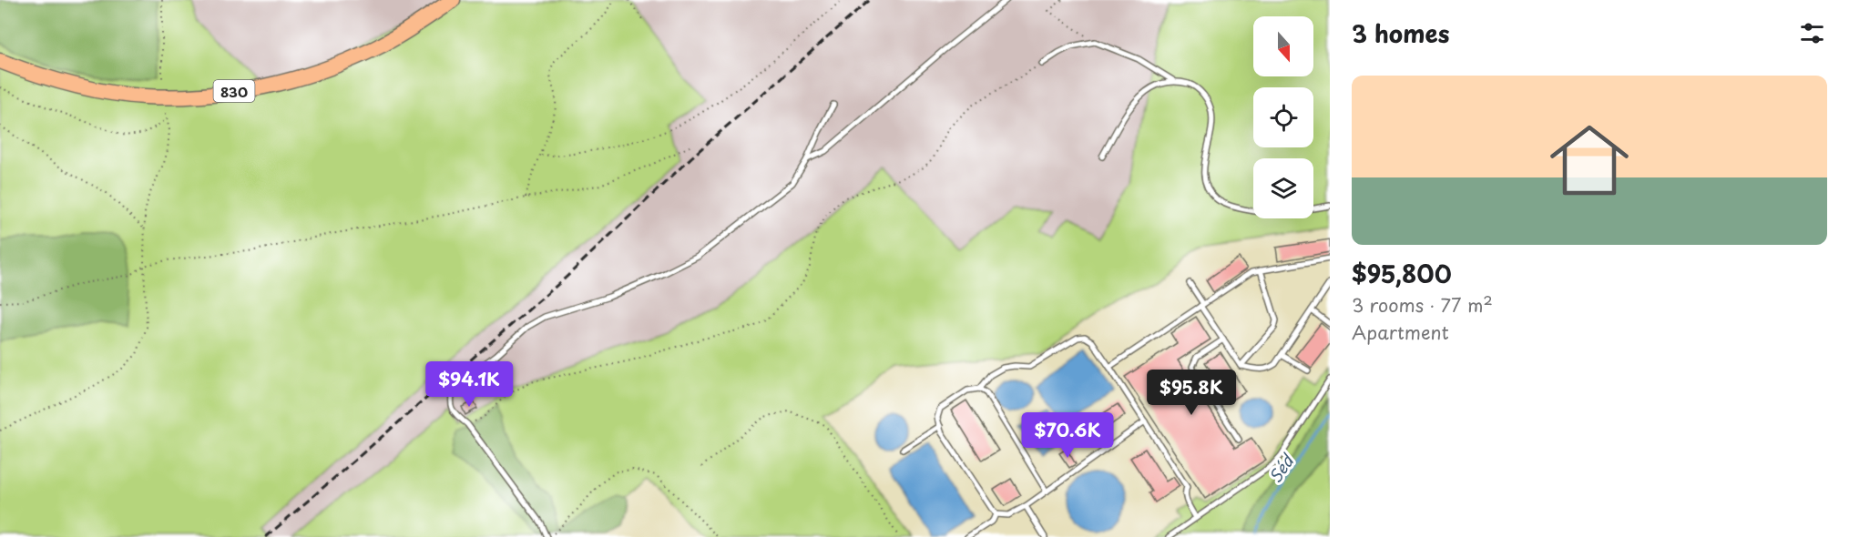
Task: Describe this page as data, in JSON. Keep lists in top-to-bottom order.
{
  "streets": {
    "main road": ["830"]
  },
  "water": ["Séd"],
  "north": "bottom",
  "page": {
    "heading": "3 homes",
    "list": [
      {
        "name": "$95,800",
        "note": "3 rooms · 77 m² · Apartment"
      }
    ],
    "price": ["$94.1K", "$95.8K", "$70.6K"]
  }
}
